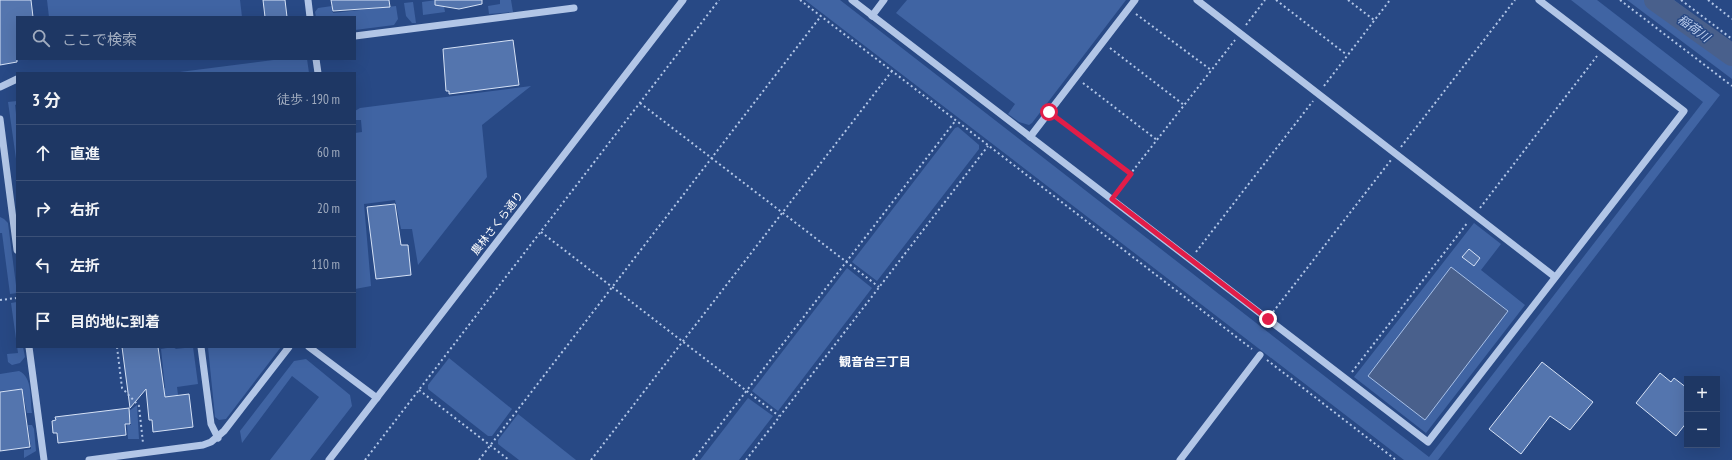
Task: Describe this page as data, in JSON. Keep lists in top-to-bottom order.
{
  "streets": {
    "street": ["農林さくら通り"]
  },
  "districts": ["観音台三丁目"],
  "water": ["稲荷川"],
  "page": {
    "search": "ここで検索",
    "heading": ["3 分", "徒歩 · 190 m"],
    "list": [
      ["直進", "60 m"],
      ["右折", "20 m"],
      ["左折", "110 m"],
      "目的地に到着"
    ],
    "map_buttons": ["+", "−"]
  }
}
